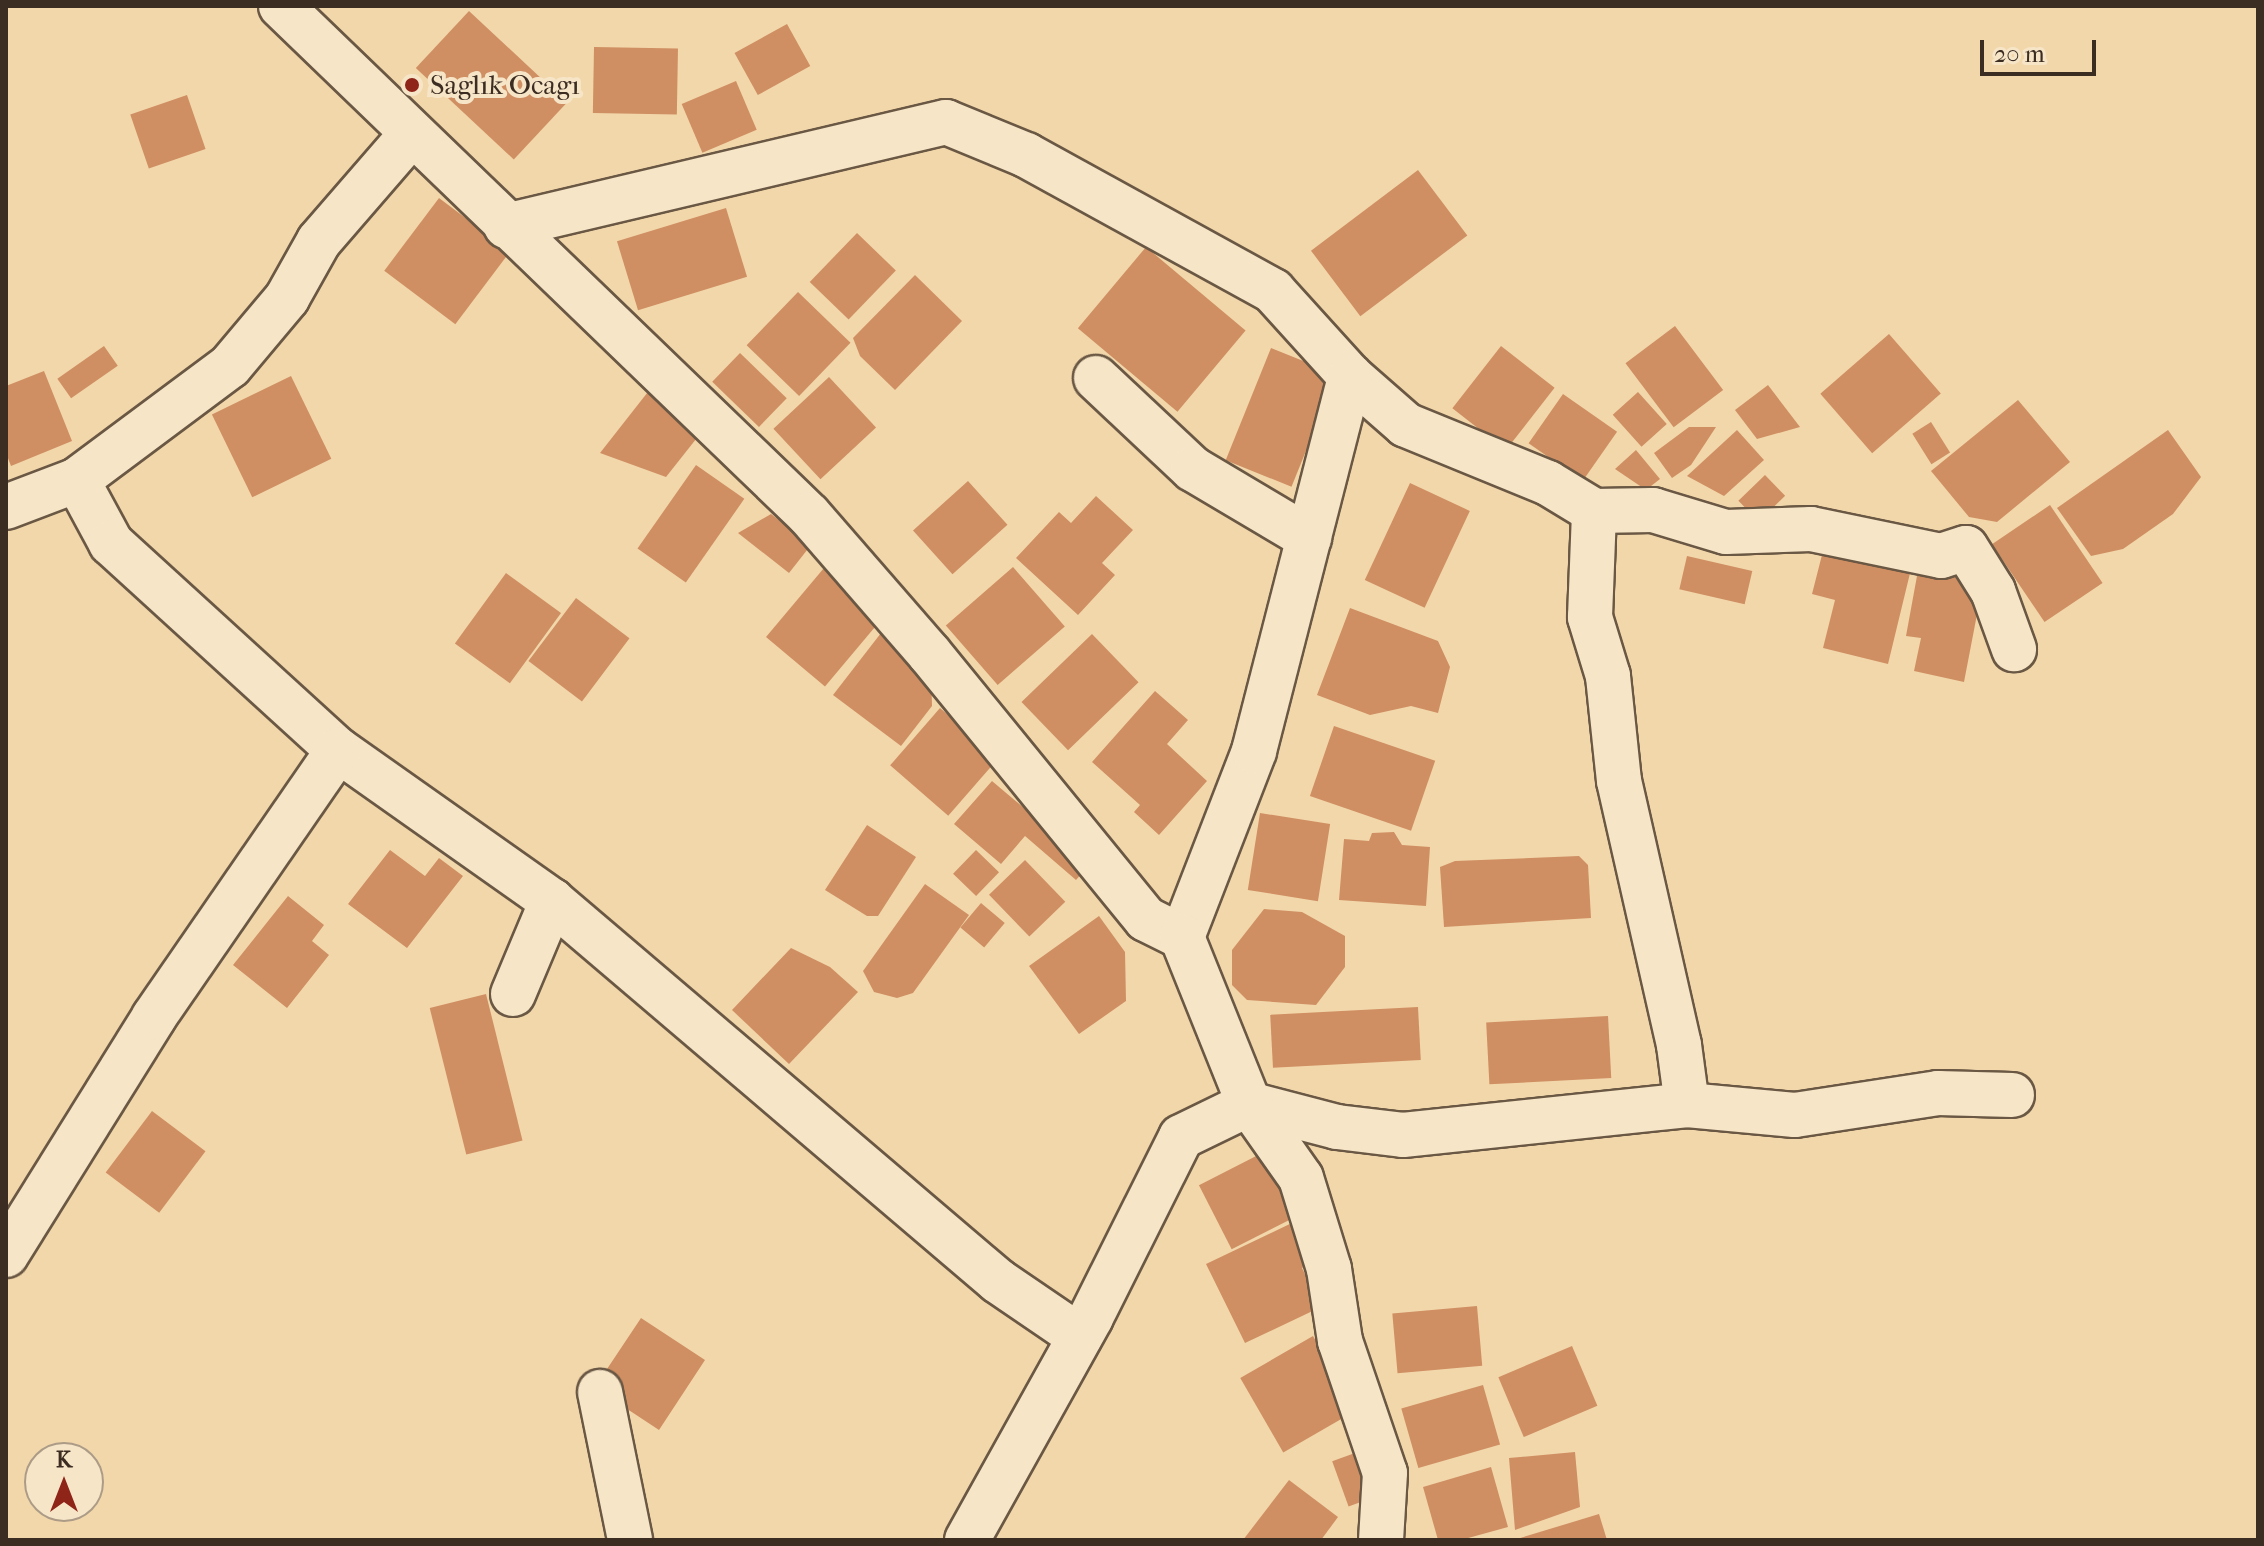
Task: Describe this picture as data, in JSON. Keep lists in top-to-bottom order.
{
  "places": ["Saglık Ocagı"],
  "scale_bar": "20 m",
  "north": "top"
}
